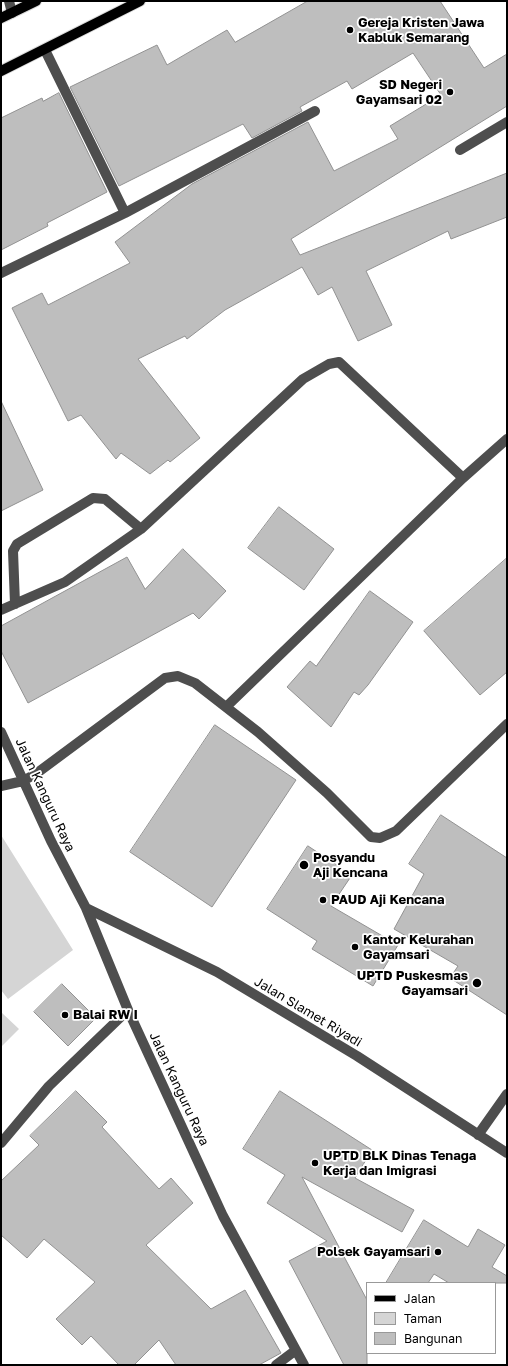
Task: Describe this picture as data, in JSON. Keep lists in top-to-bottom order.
{
  "streets": {
    "street": ["Jalan Kanguru Raya", "Jalan Slamet Riyadi"]
  },
  "crossings": [
    ["Jalan Kanguru Raya", "Jalan Slamet Riyadi"]
  ],
  "places": [
    "Gereja Kristen Jawa Kabluk Semarang",
    "SD Negeri Gayamsari 02",
    "Posyandu Aji Kencana",
    "PAUD Aji Kencana",
    "Kantor Kelurahan Gayamsari",
    "UPTD Puskesmas Gayamsari",
    "Balai RW I",
    "UPTD BLK Dinas Tenaga Kerja dan Imigrasi",
    "Polsek Gayamsari"
  ],
  "legend": ["Jalan", "Taman", "Bangunan"]
}
